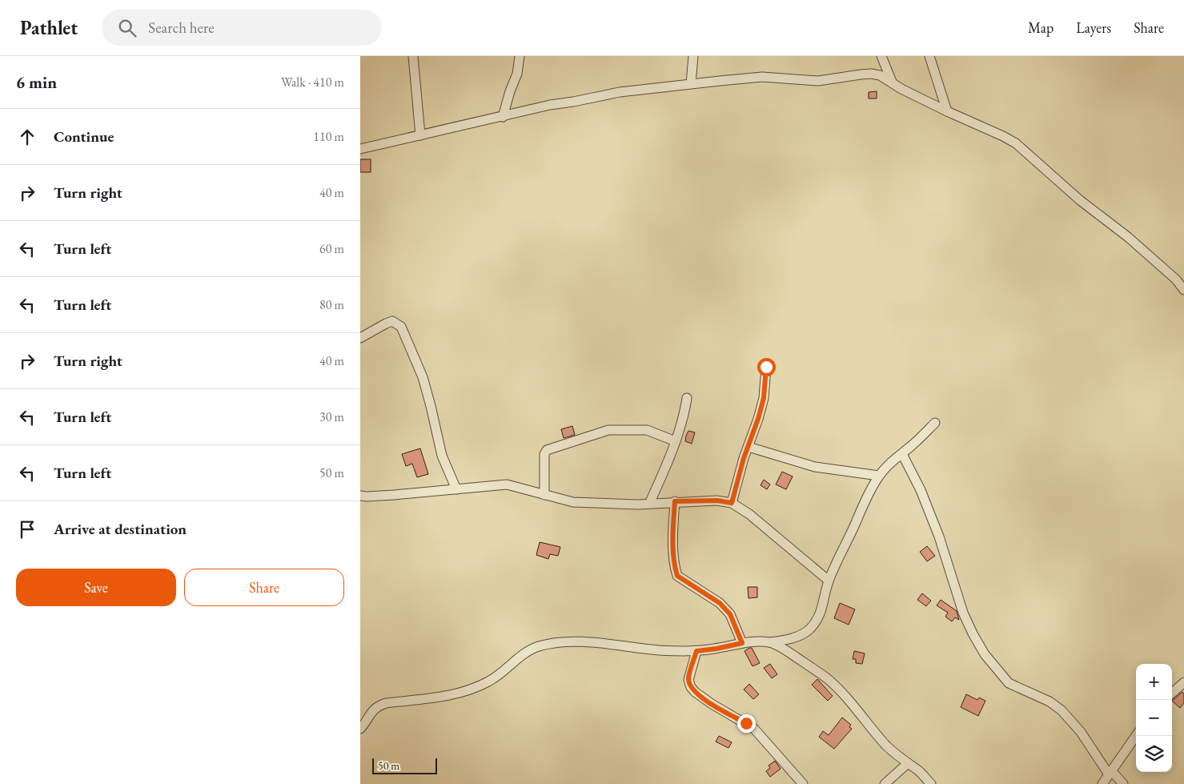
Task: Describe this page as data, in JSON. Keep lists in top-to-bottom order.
{
  "scale_bar": "50 m",
  "page": {
    "header": "Pathlet",
    "search": "Search here",
    "nav": ["Map", "Layers", "Share"],
    "heading": ["6 min", "Walk · 410 m"],
    "list": [
      ["Continue", "110 m"],
      ["Turn right", "40 m"],
      ["Turn left", "60 m"],
      ["Turn left", "80 m"],
      ["Turn right", "40 m"],
      ["Turn left", "30 m"],
      ["Turn left", "50 m"],
      "Arrive at destination"
    ],
    "buttons": ["Save", "Share"],
    "map_buttons": ["+", "−"],
    "scale": "50 m"
  }
}
